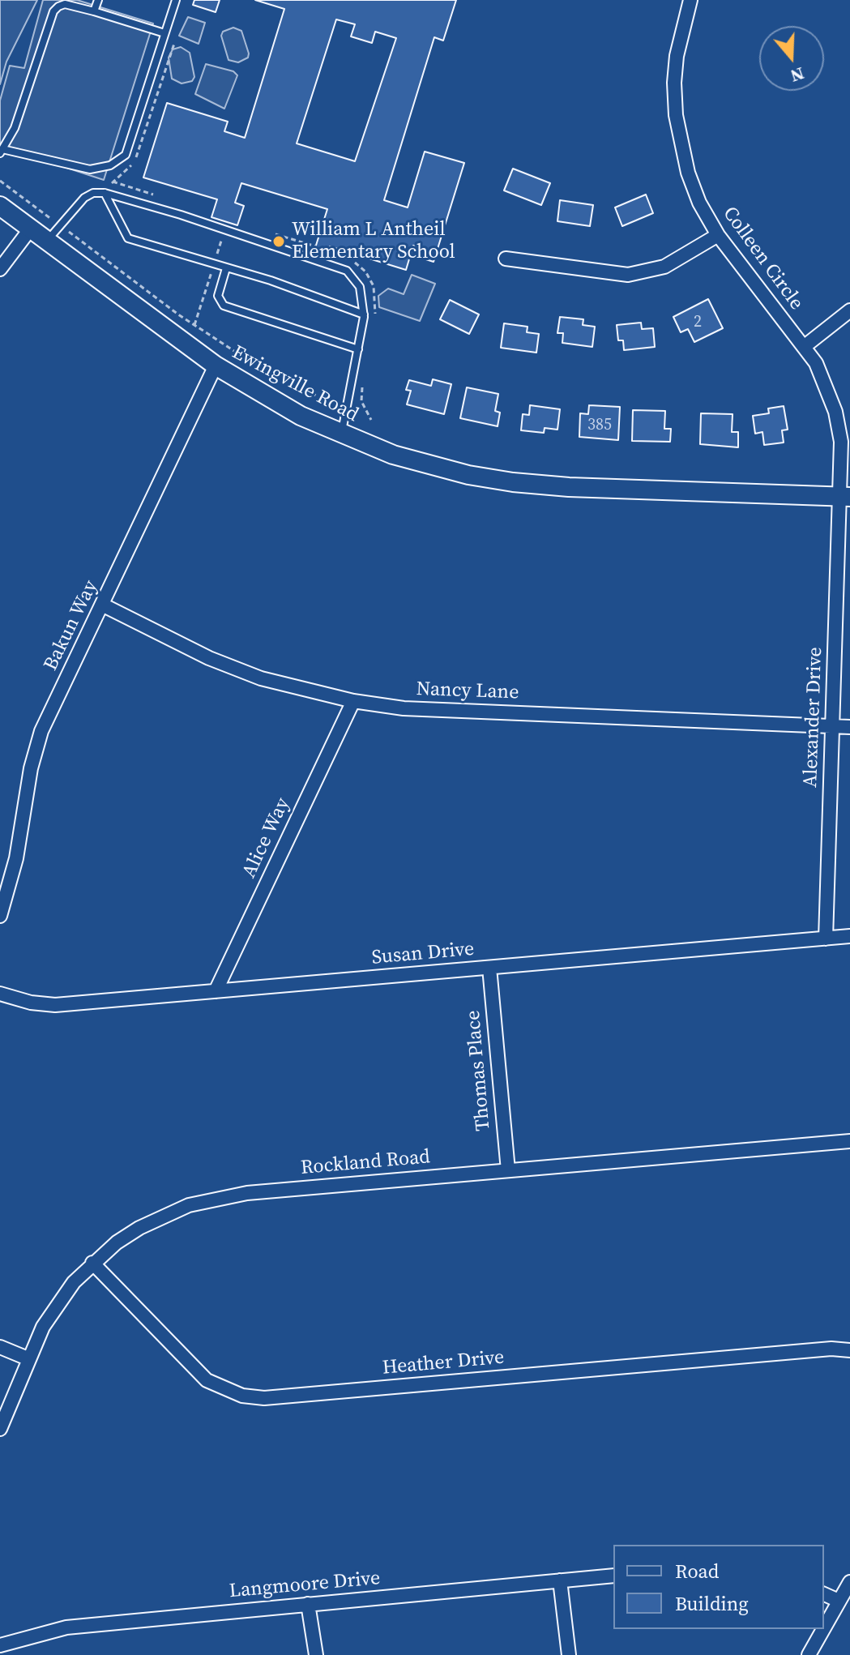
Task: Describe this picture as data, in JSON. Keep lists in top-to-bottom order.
{
  "streets": {
    "main road": ["Ewingville Road"],
    "street": [
      "Colleen Circle",
      "Bakun Way",
      "Nancy Lane",
      "Alexander Drive",
      "Alice Way",
      "Susan Drive",
      "Thomas Place",
      "Rockland Road",
      "Heather Drive",
      "Langmoore Drive"
    ]
  },
  "crossings": [
    ["Colleen Circle", "Ewingville Road"],
    ["Colleen Circle", "Alexander Drive"],
    ["Ewingville Road", "Bakun Way"],
    ["Ewingville Road", "Alexander Drive"],
    ["Bakun Way", "Nancy Lane"],
    ["Nancy Lane", "Alexander Drive"],
    ["Nancy Lane", "Alice Way"],
    ["Alexander Drive", "Susan Drive"],
    ["Alice Way", "Susan Drive"],
    ["Susan Drive", "Thomas Place"],
    ["Thomas Place", "Rockland Road"],
    ["Rockland Road", "Heather Drive"]
  ],
  "places": ["William L Antheil Elementary School"],
  "house_numbers": ["2", "385"],
  "legend": ["Road", "Building"],
  "north": "bottom"
}
